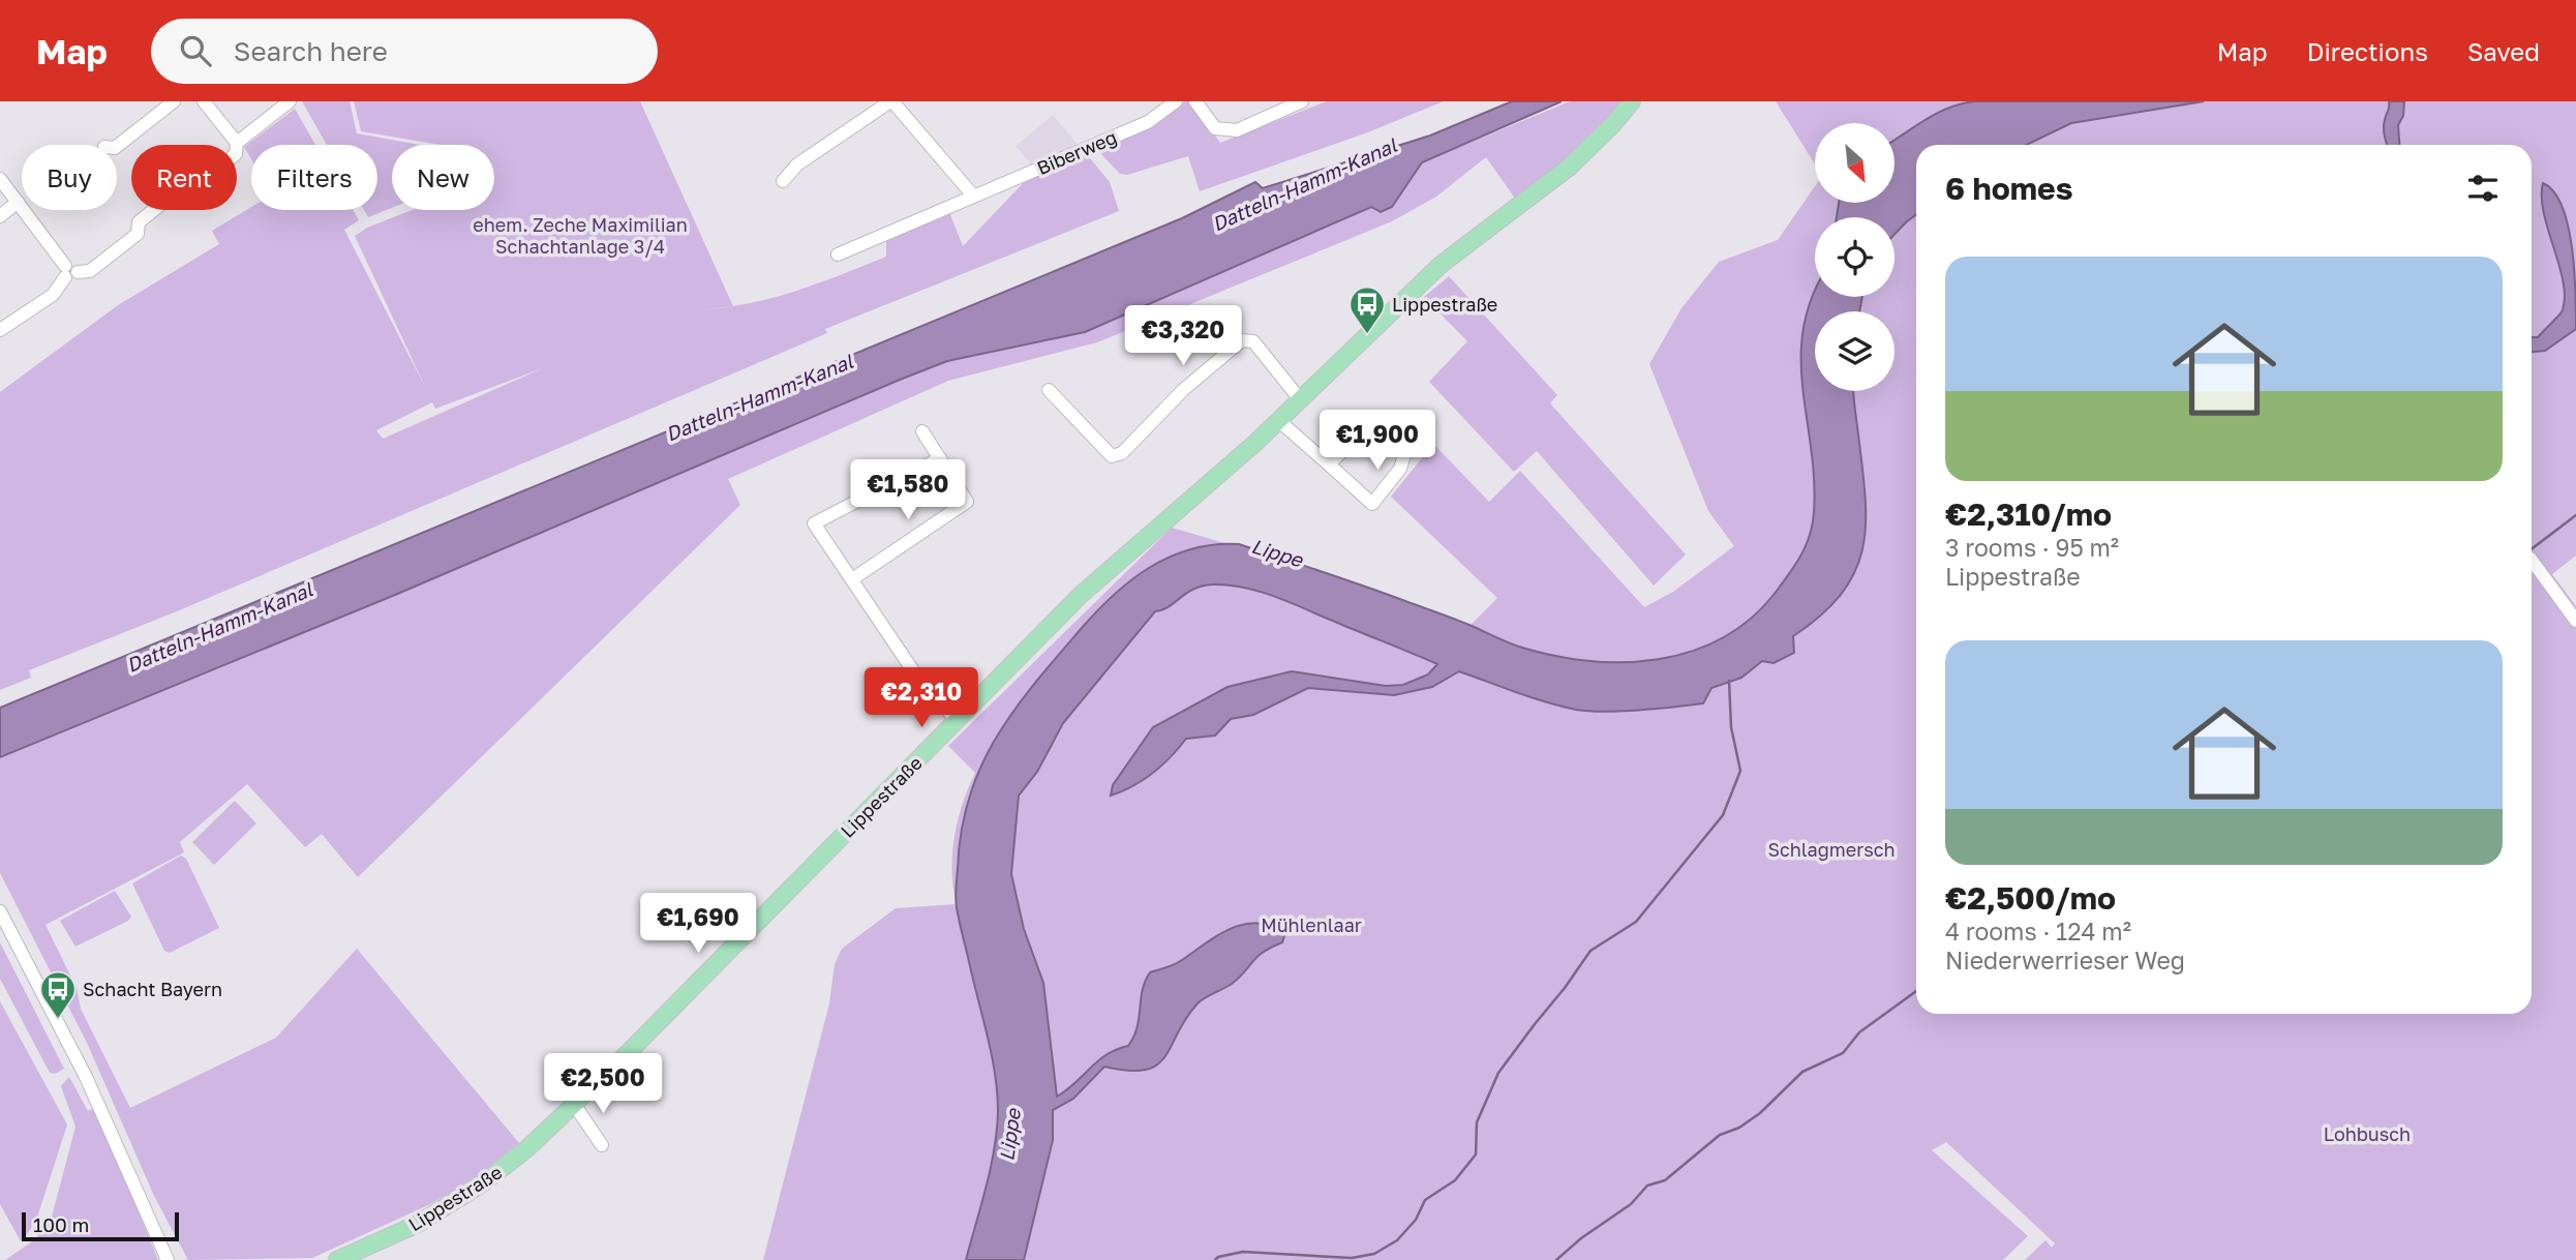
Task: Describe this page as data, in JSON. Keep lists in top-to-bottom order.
{
  "streets": {
    "main road": ["Lippestraße"],
    "street": ["Biberweg"]
  },
  "water": ["Datteln-Hamm-Kanal", "Lippe"],
  "parks": [
    "ehem. Zeche Maximilian Schachtanlage 3/4",
    "Schlagmersch",
    "Mühlenlaar",
    "Lohbusch"
  ],
  "places": {
    "bus stop": ["Lippestraße", "Schacht Bayern"]
  },
  "scale_bar": "100 m",
  "north": "bottom right",
  "page": {
    "header": "Map",
    "search": "Search here",
    "nav": ["Map", "Directions", "Saved"],
    "chip": [
      "Buy",
      "Rent",
      "Filters",
      "New"
    ],
    "heading": "6 homes",
    "list": [
      {
        "name": "€2,310/mo",
        "note": "3 rooms · 95 m² · Lippestraße"
      },
      {
        "name": "€2,500/mo",
        "note": "4 rooms · 124 m² · Niederwerrieser Weg"
      }
    ],
    "price": [
      "€3,320",
      "€1,900",
      "€1,580",
      "€2,310",
      "€1,690",
      "€2,500"
    ],
    "scale": "100 m"
  }
}
